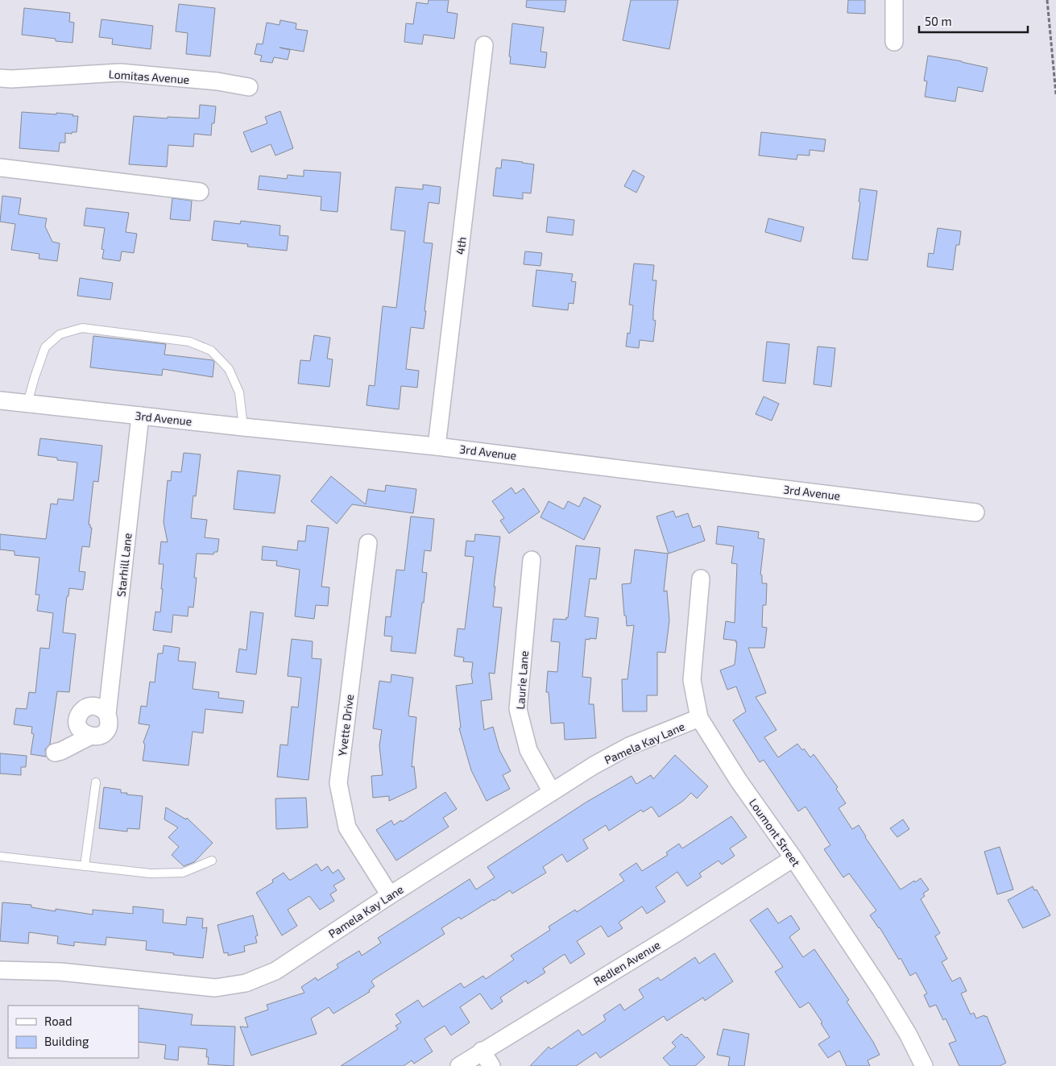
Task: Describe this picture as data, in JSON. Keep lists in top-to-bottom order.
{
  "streets": {
    "street": [
      "Lomitas Avenue",
      "4th",
      "3rd Avenue",
      "Starhill Lane",
      "Laurie Lane",
      "Yvette Drive",
      "Pamela Kay Lane",
      "Loumont Street",
      "Redlen Avenue"
    ]
  },
  "crossings": [
    ["4th", "3rd Avenue"],
    ["3rd Avenue", "Starhill Lane"],
    ["Laurie Lane", "Pamela Kay Lane"],
    ["Yvette Drive", "Pamela Kay Lane"],
    ["Pamela Kay Lane", "Loumont Street"],
    ["Loumont Street", "Redlen Avenue"]
  ],
  "legend": ["Road", "Building"],
  "scale_bar": "50 m"
}
